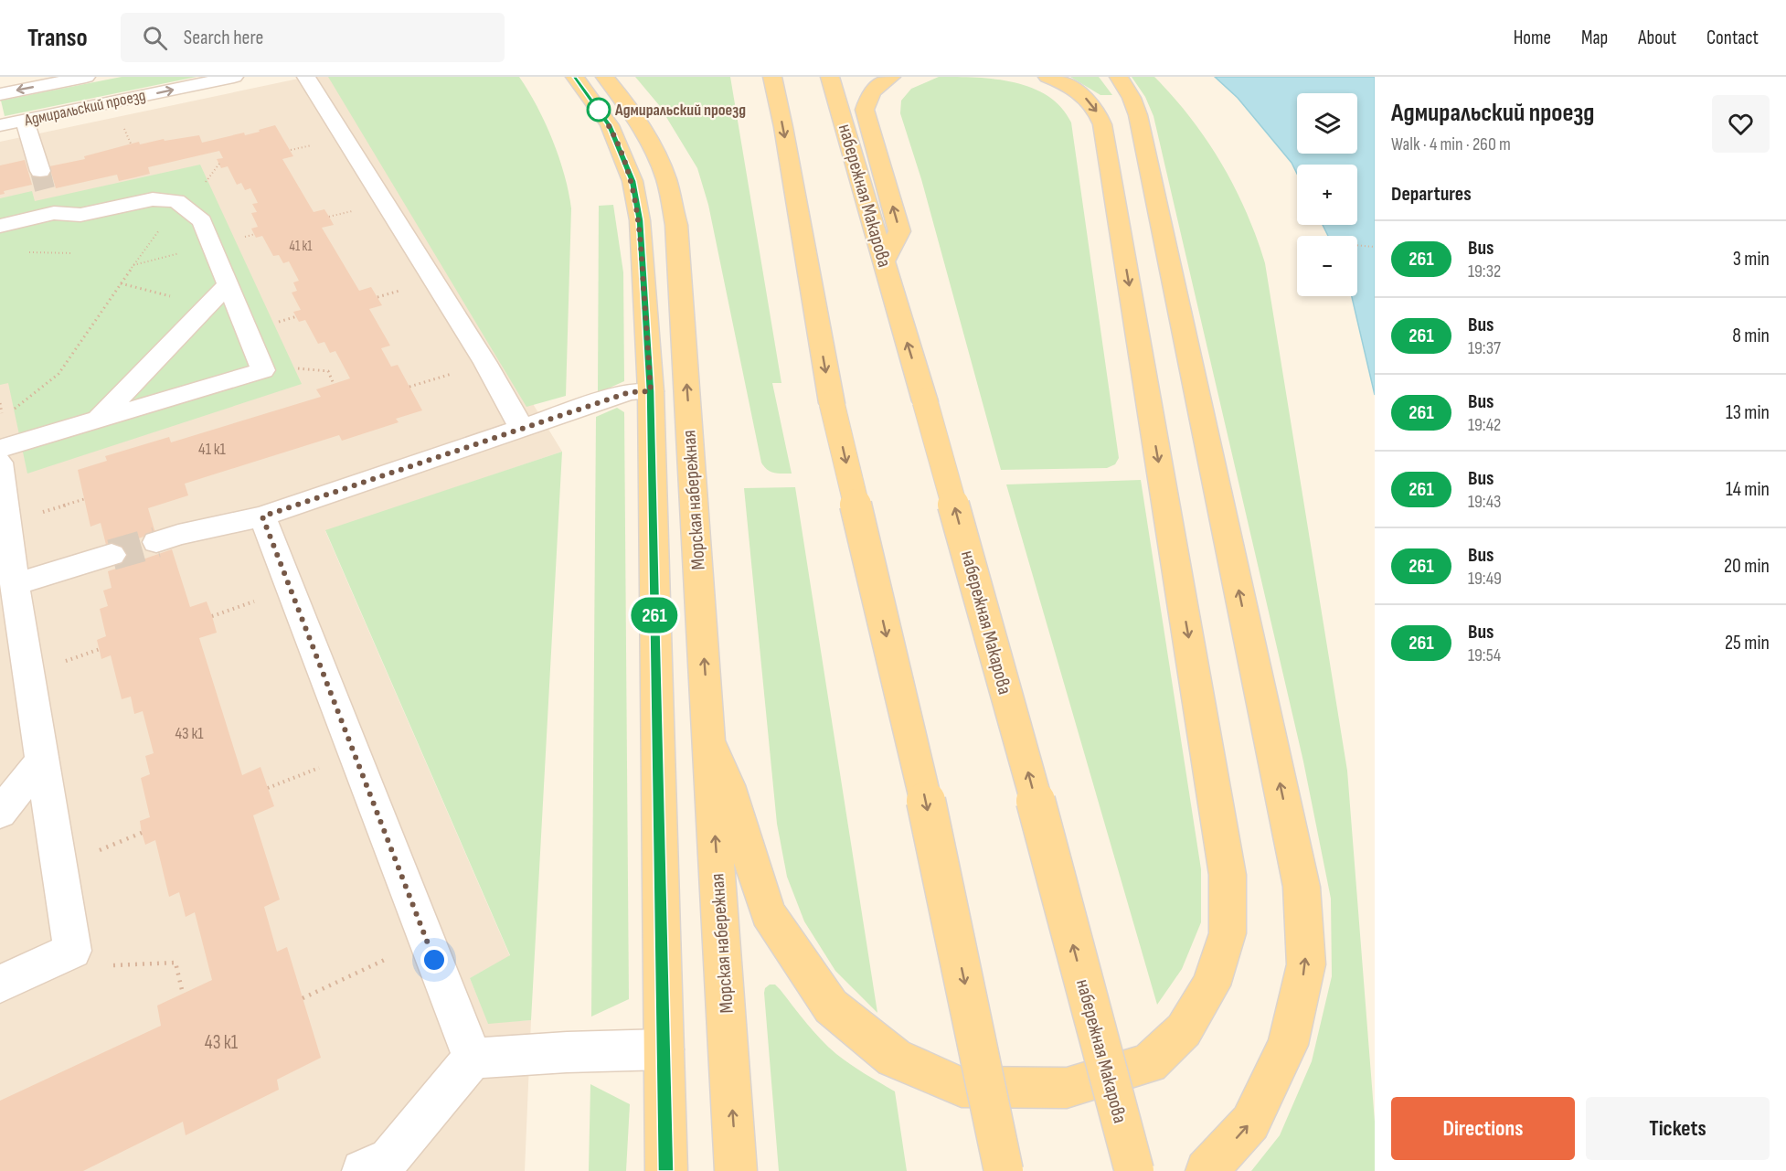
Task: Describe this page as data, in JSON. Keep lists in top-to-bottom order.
{
  "streets": {
    "main road": ["набережная Макарова", "Морская набережная"],
    "street": ["Адмиральский проезд"]
  },
  "places": ["Адмиральский проезд"],
  "lines": ["bus line 261"],
  "house_numbers": [
    "41 к1",
    "41 к1",
    "43 к1",
    "43 к1"
  ],
  "page": {
    "header": "Transo",
    "search": "Search here",
    "nav": [
      "Home",
      "Map",
      "About",
      "Contact"
    ],
    "on_map": "261",
    "heading": [
      ["Адмиральский проезд", "Walk · 4 min · 260 m"],
      "Departures"
    ],
    "map_buttons": ["+", "−"],
    "list": [
      {
        "mark": "261",
        "name": "Bus",
        "note": "19:32",
        "value": "3 min"
      },
      {
        "mark": "261",
        "name": "Bus",
        "note": "19:37",
        "value": "8 min"
      },
      {
        "mark": "261",
        "name": "Bus",
        "note": "19:42",
        "value": "13 min"
      },
      {
        "mark": "261",
        "name": "Bus",
        "note": "19:43",
        "value": "14 min"
      },
      {
        "mark": "261",
        "name": "Bus",
        "note": "19:49",
        "value": "20 min"
      },
      {
        "mark": "261",
        "name": "Bus",
        "note": "19:54",
        "value": "25 min"
      }
    ],
    "buttons": ["Directions", "Tickets"]
  }
}
